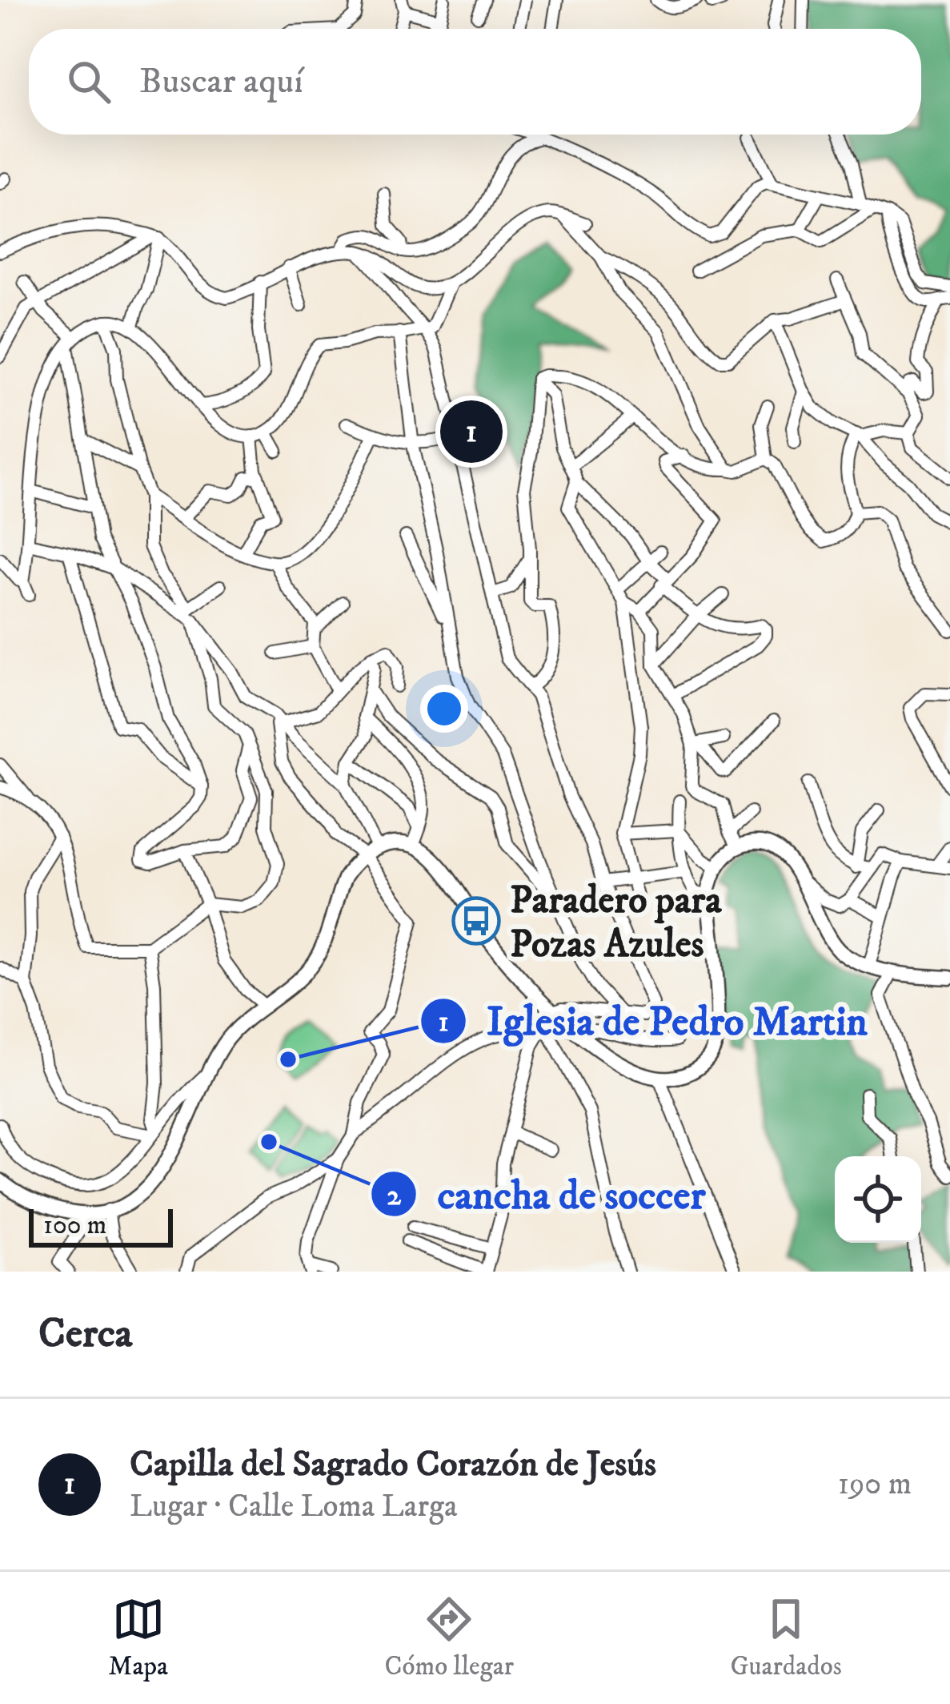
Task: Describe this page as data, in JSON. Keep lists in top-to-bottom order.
{
  "places": {
    "bus stop": ["Paradero para Pozas Azules"],
    "other": ["Iglesia de Pedro Martin", "cancha de soccer"]
  },
  "scale_bar": "100 m",
  "page": {
    "search": "Buscar aquí",
    "pins": "1",
    "scale": "100 m",
    "heading": "Cerca",
    "list": [
      {
        "mark": "1",
        "name": "Capilla del Sagrado Corazón de Jesús",
        "note": "Lugar · Calle Loma Larga",
        "value": "190 m"
      }
    ],
    "nav": ["Mapa", "Cómo llegar", "Guardados"]
  }
}
